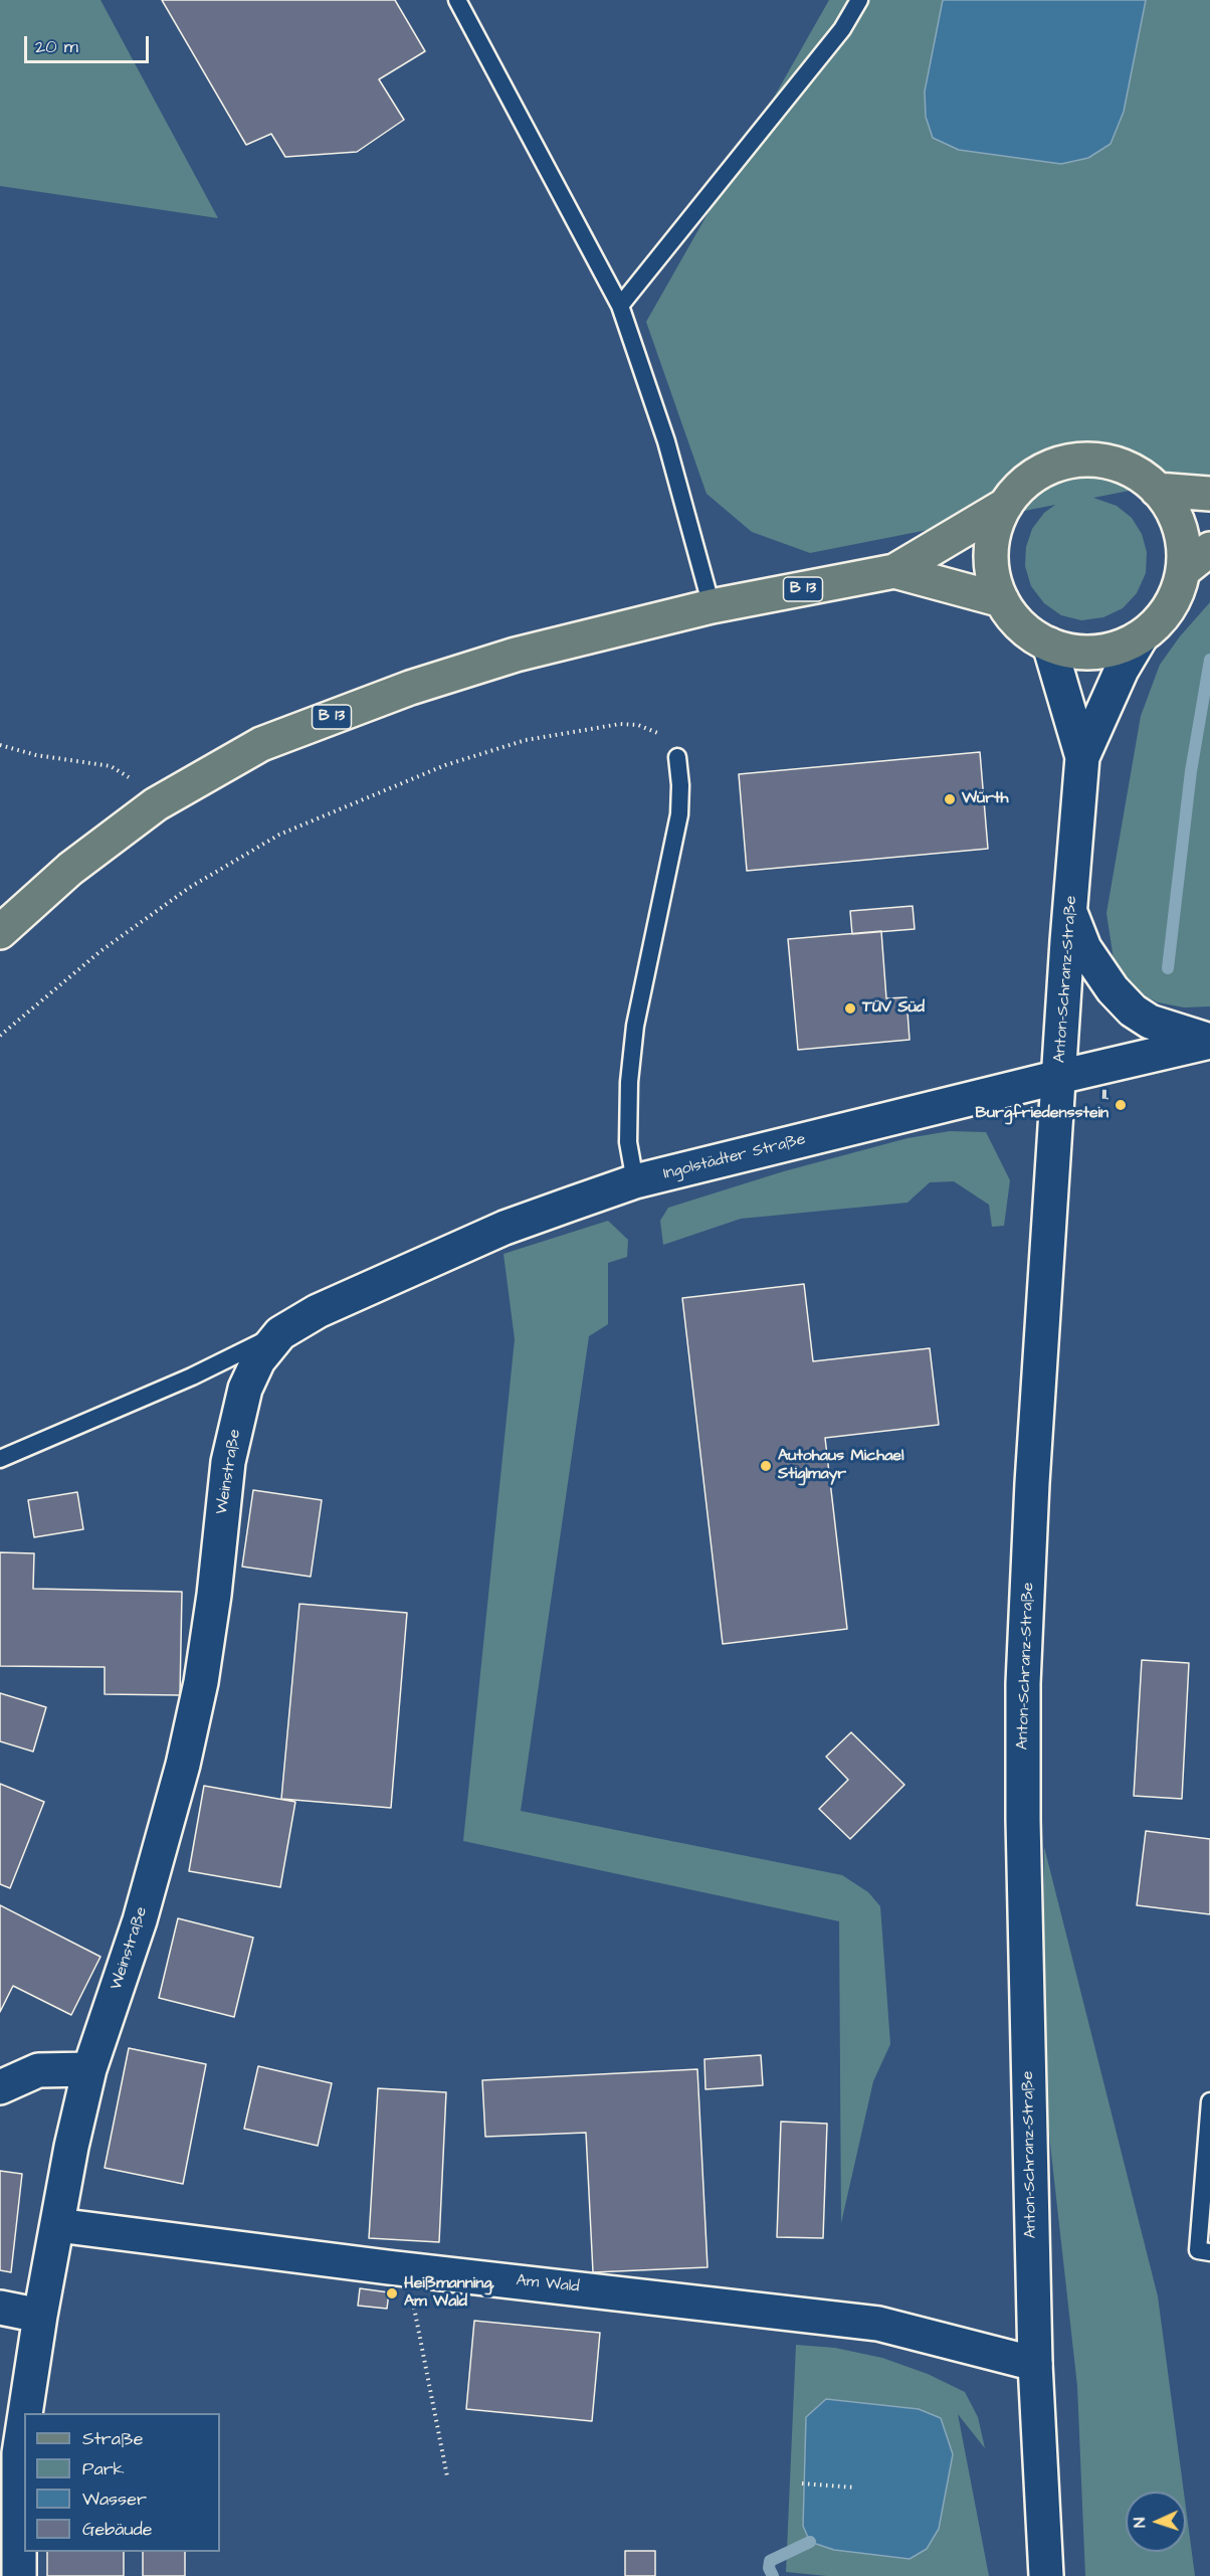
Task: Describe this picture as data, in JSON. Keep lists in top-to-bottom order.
{
  "streets": {
    "main road": ["B 13"],
    "street": [
      "Anton-Schranz-Straße",
      "Ingolstädter Straße",
      "Weinstraße",
      "Am Wald"
    ]
  },
  "crossings": [
    ["B 13", "Anton-Schranz-Straße"],
    ["Anton-Schranz-Straße", "Ingolstädter Straße"],
    ["Anton-Schranz-Straße", "Am Wald"],
    ["Ingolstädter Straße", "Weinstraße"],
    ["Weinstraße", "Am Wald"]
  ],
  "places": [
    "Würth",
    "TÜV Süd",
    "11. Burgfriedensstein",
    "Autohaus Michael Stiglmayr",
    "Heißmanning, Am Wald"
  ],
  "legend": [
    "Straße",
    "Park",
    "Wasser",
    "Gebäude"
  ],
  "scale_bar": "20 m",
  "north": "left"
}
